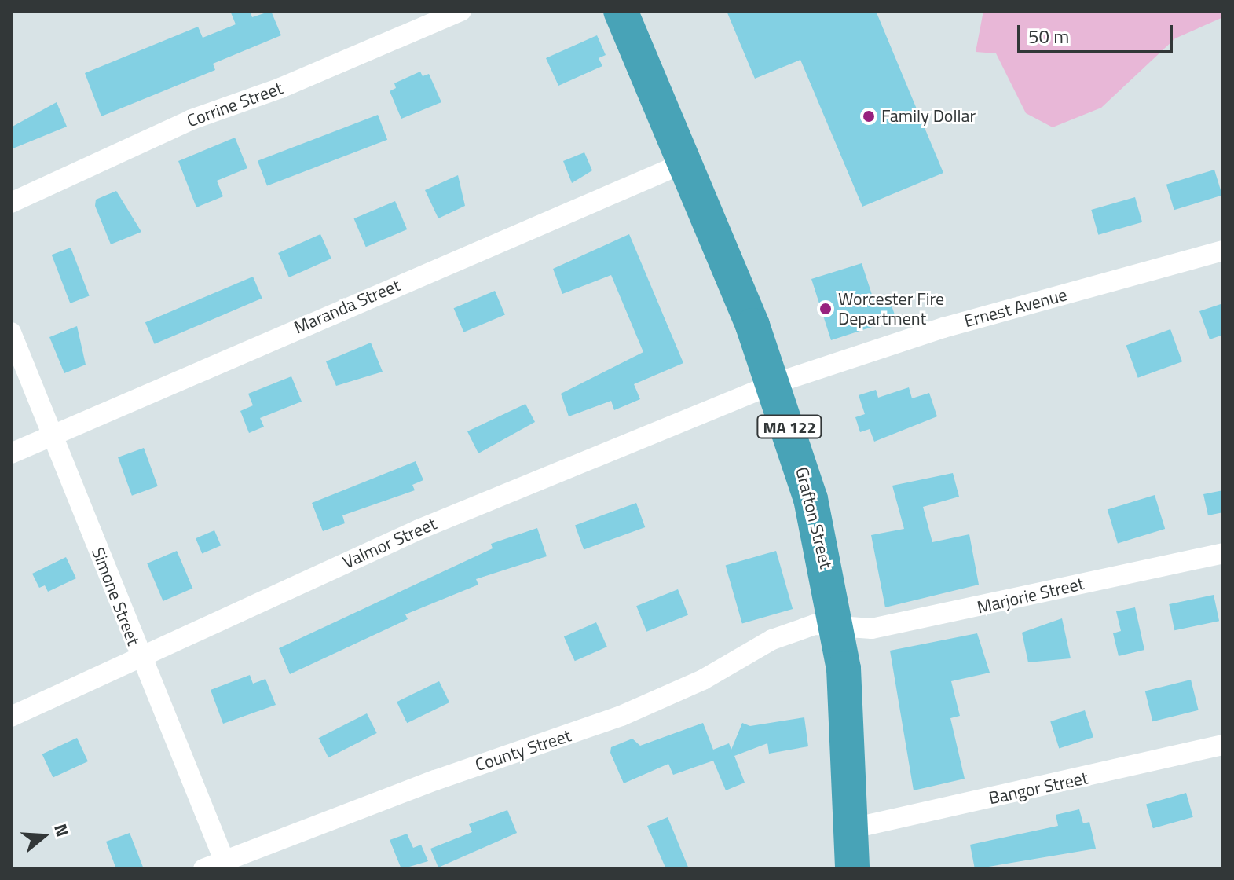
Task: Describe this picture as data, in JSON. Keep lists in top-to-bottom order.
{
  "streets": {
    "highway": ["MA 122", "Grafton Street"],
    "street": [
      "Corrine Street",
      "Maranda Street",
      "Ernest Avenue",
      "Valmor Street",
      "Marjorie Street",
      "Simone Street",
      "County Street",
      "Bangor Street"
    ]
  },
  "crossings": [
    ["Maranda Street", "Grafton Street"],
    ["Maranda Street", "Simone Street"],
    ["Ernest Avenue", "Grafton Street"],
    ["Ernest Avenue", "Valmor Street"],
    ["Grafton Street", "Valmor Street"],
    ["Grafton Street", "Marjorie Street"],
    ["Grafton Street", "County Street"],
    ["Grafton Street", "Bangor Street"],
    ["Valmor Street", "Simone Street"],
    ["Marjorie Street", "County Street"],
    ["Simone Street", "County Street"]
  ],
  "places": ["Family Dollar", "Worcester Fire Department"],
  "scale_bar": "50 m",
  "north": "right"
}
